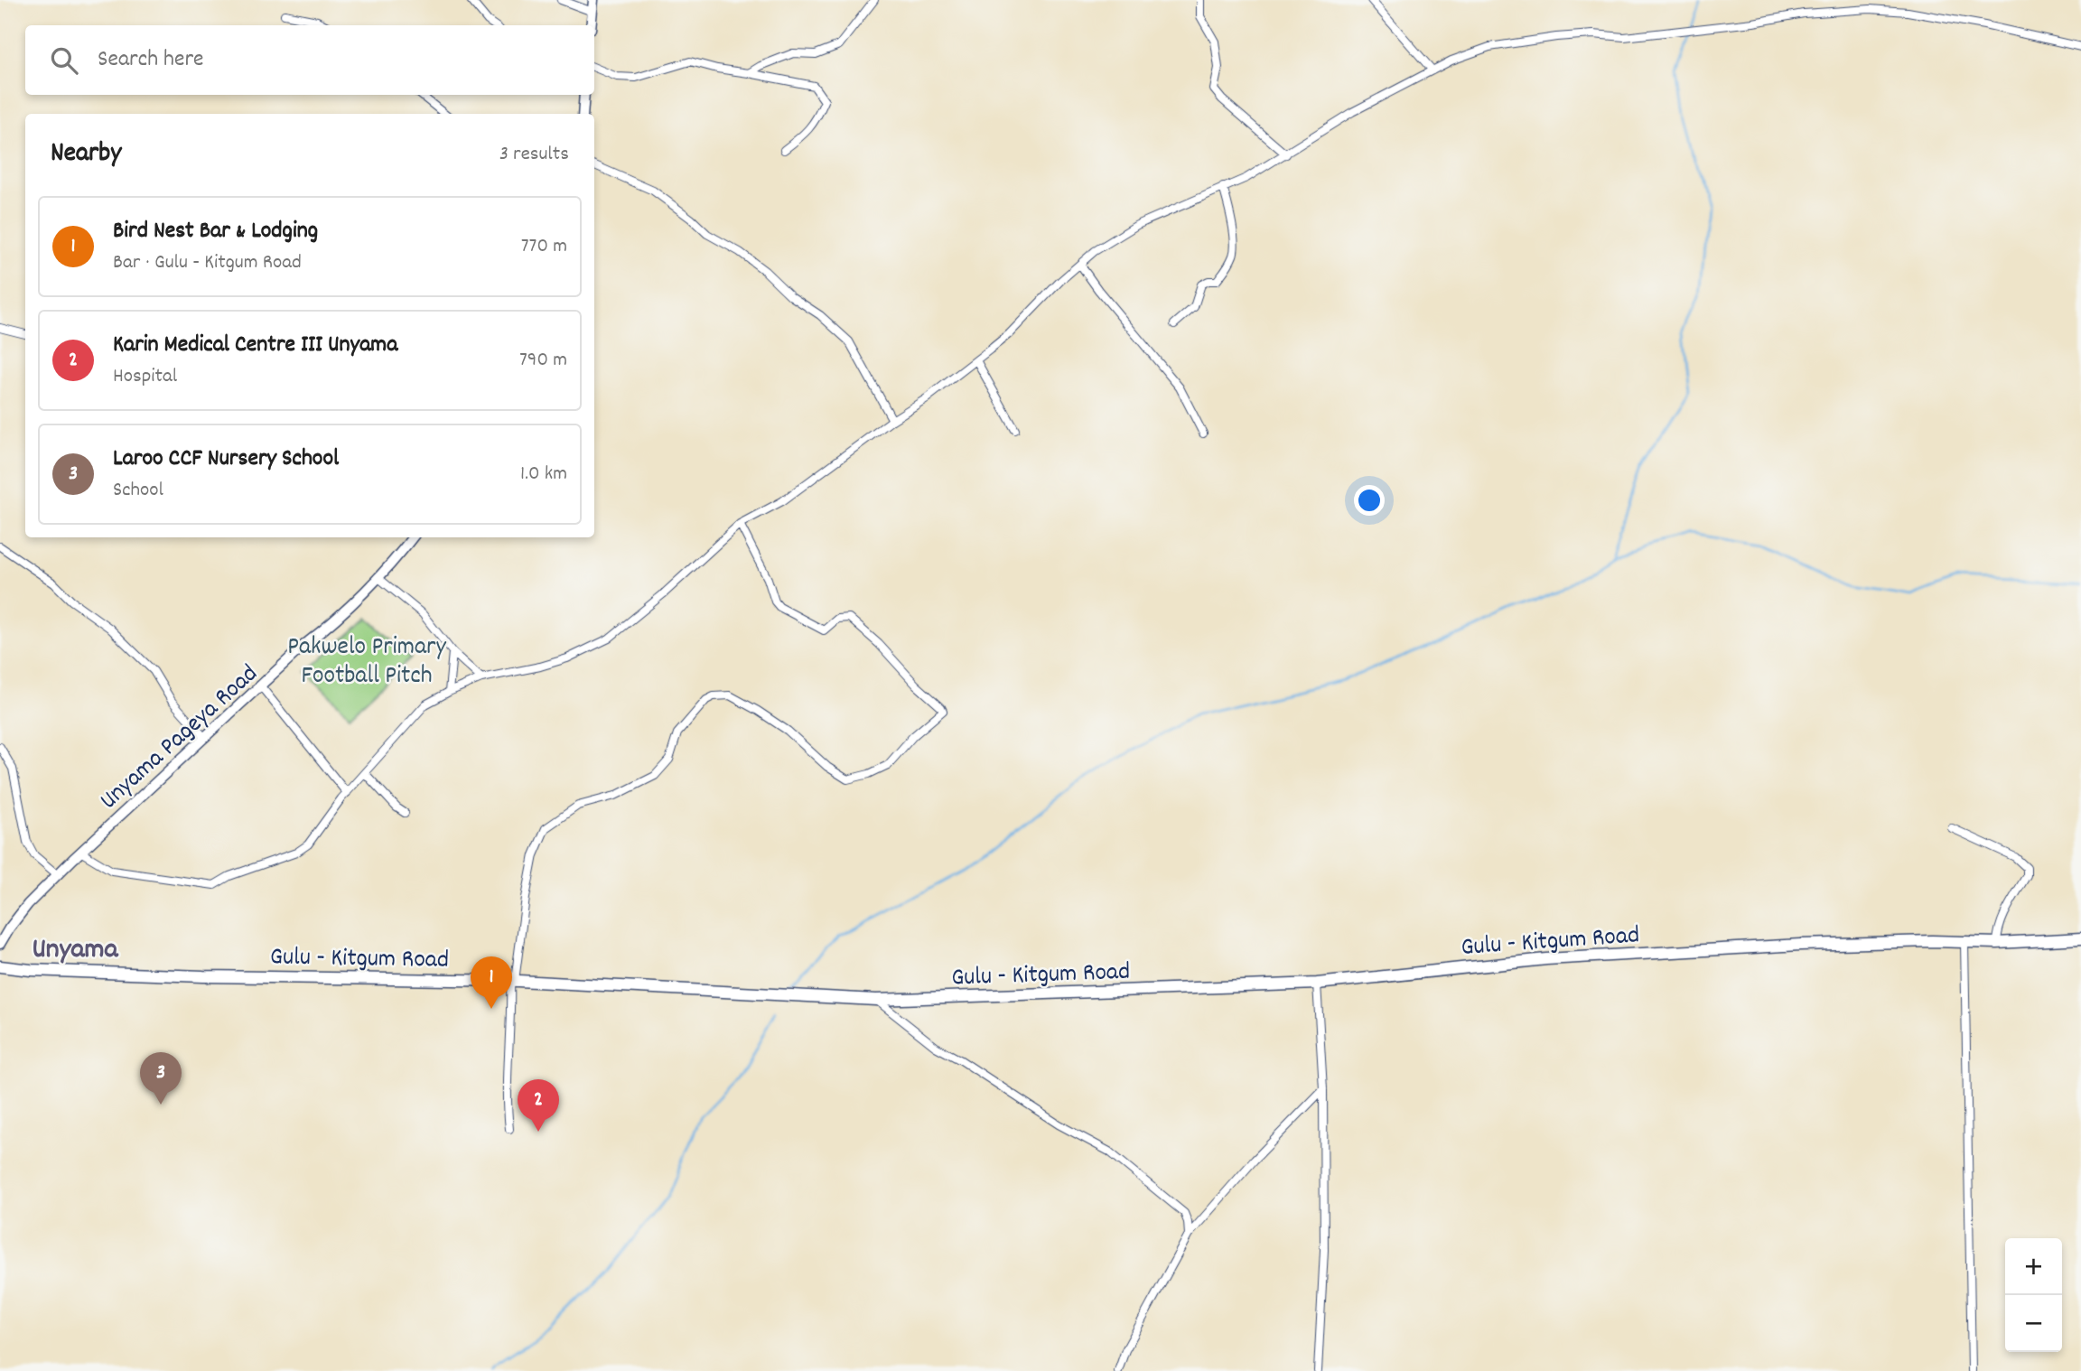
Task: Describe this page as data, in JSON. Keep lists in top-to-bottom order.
{
  "streets": {
    "main road": ["Gulu - Kitgum Road"],
    "street": ["Unyama Pageya Road"]
  },
  "districts": ["Unyama"],
  "parks": ["Pakwelo Primary Football Pitch"],
  "page": {
    "search": "Search here",
    "heading": ["Nearby", "3 results"],
    "list": [
      {
        "mark": "1",
        "name": "Bird Nest Bar & Lodging",
        "note": "Bar · Gulu - Kitgum Road",
        "value": "770 m"
      },
      {
        "mark": "2",
        "name": "Karin Medical Centre III Unyama",
        "note": "Hospital",
        "value": "790 m"
      },
      {
        "mark": "3",
        "name": "Laroo CCF Nursery School",
        "note": "School",
        "value": "1.0 km"
      }
    ],
    "pins": ["1", "3", "2"],
    "map_buttons": ["+", "−"]
  }
}
